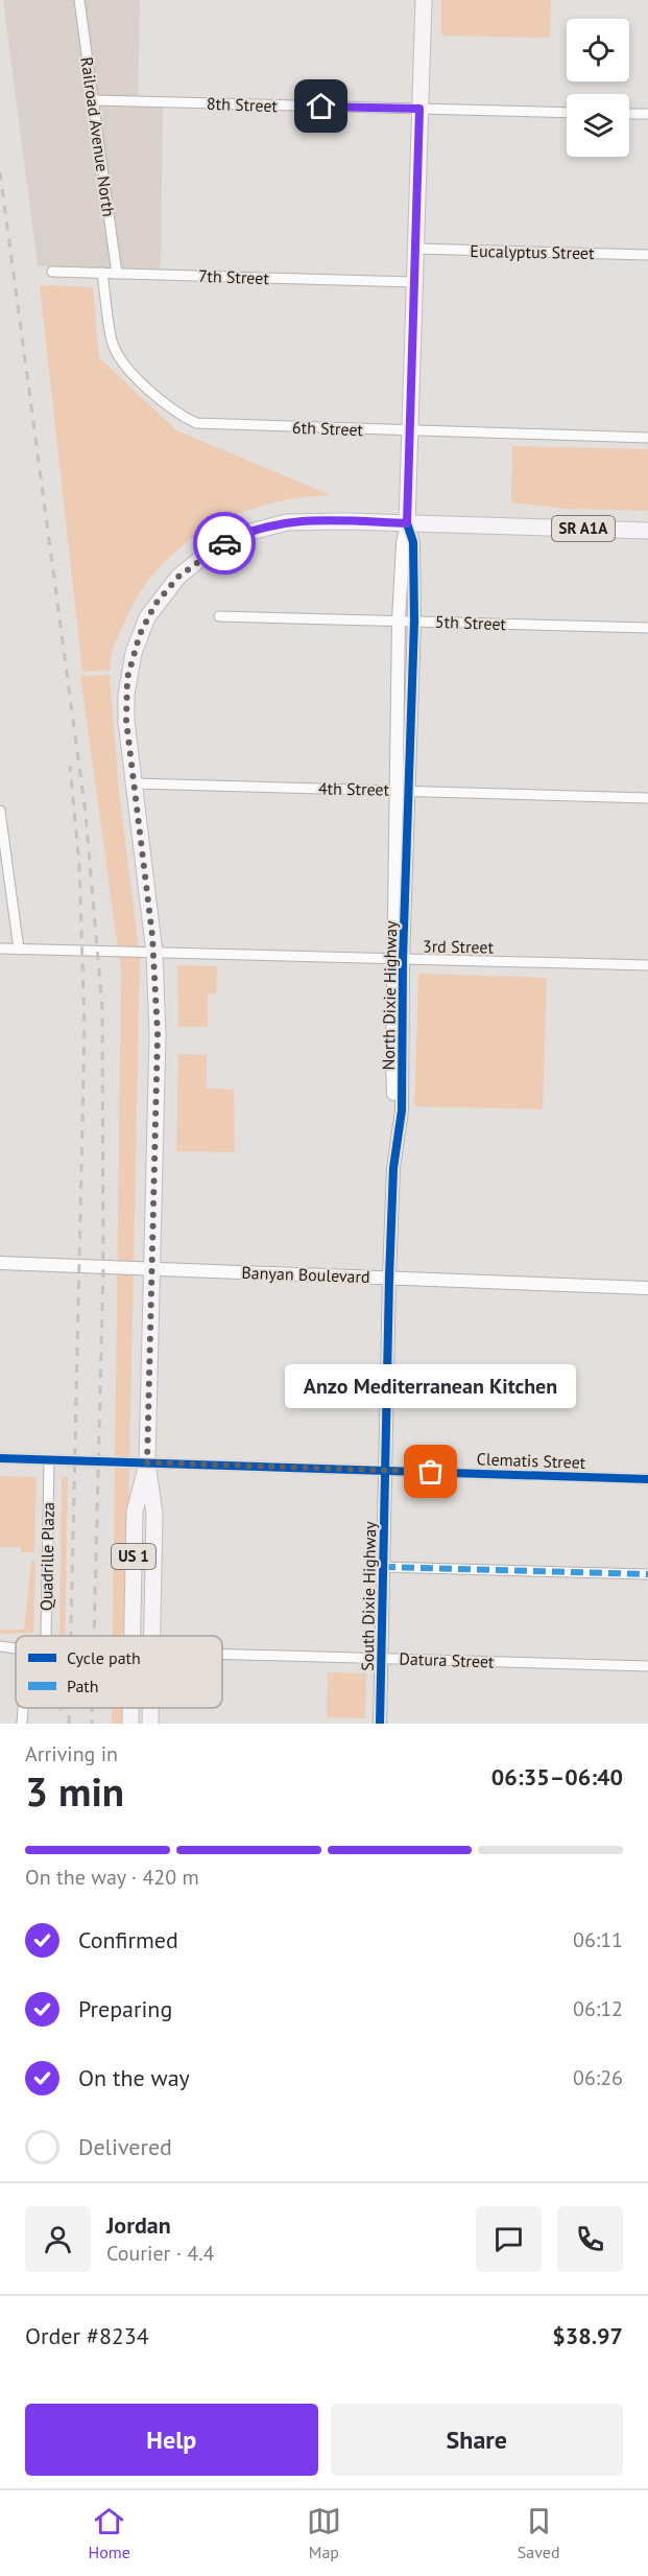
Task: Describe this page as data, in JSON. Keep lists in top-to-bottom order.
{
  "streets": {
    "main road": ["SR A1A", "North Dixie Highway", "US 1"],
    "street": [
      "8th Street",
      "Railroad Avenue North",
      "Eucalyptus Street",
      "7th Street",
      "6th Street",
      "5th Street",
      "4th Street",
      "3rd Street",
      "Banyan Boulevard",
      "Clematis Street",
      "Quadrille Plaza",
      "South Dixie Highway",
      "Datura Street"
    ]
  },
  "crossings": [
    ["8th Street", "Railroad Avenue North"],
    ["8th Street", "North Dixie Highway"],
    ["Railroad Avenue North", "7th Street"],
    ["Eucalyptus Street", "North Dixie Highway"],
    ["7th Street", "6th Street"],
    ["7th Street", "North Dixie Highway"],
    ["6th Street", "North Dixie Highway"],
    ["SR A1A", "North Dixie Highway"],
    ["SR A1A", "US 1"],
    ["5th Street", "North Dixie Highway"],
    ["4th Street", "North Dixie Highway"],
    ["4th Street", "US 1"],
    ["3rd Street", "North Dixie Highway"],
    ["3rd Street", "US 1"],
    ["North Dixie Highway", "Banyan Boulevard"],
    ["North Dixie Highway", "Clematis Street"],
    ["North Dixie Highway", "US 1"],
    ["North Dixie Highway", "South Dixie Highway"],
    ["Banyan Boulevard", "US 1"],
    ["Clematis Street", "Quadrille Plaza"],
    ["Clematis Street", "US 1"],
    ["Clematis Street", "South Dixie Highway"],
    ["South Dixie Highway", "Datura Street"]
  ],
  "places": ["Anzo Mediterranean Kitchen"],
  "legend": ["Cycle path", "Path"],
  "page": {
    "bubble": "Anzo Mediterranean Kitchen",
    "heading": ["3 min", "Arriving in", "06:35–06:40"],
    "panel": [
      "Jordan",
      "Courier · 4.4",
      "Order #8234",
      "$38.97"
    ],
    "bar": "On the way · 420 m",
    "list": [
      ["Confirmed", "06:11"],
      ["Preparing", "06:12"],
      ["On the way", "06:26"],
      "Delivered"
    ],
    "buttons": ["Help", "Share"],
    "tabs": ["Home", "Map", "Saved"]
  }
}
